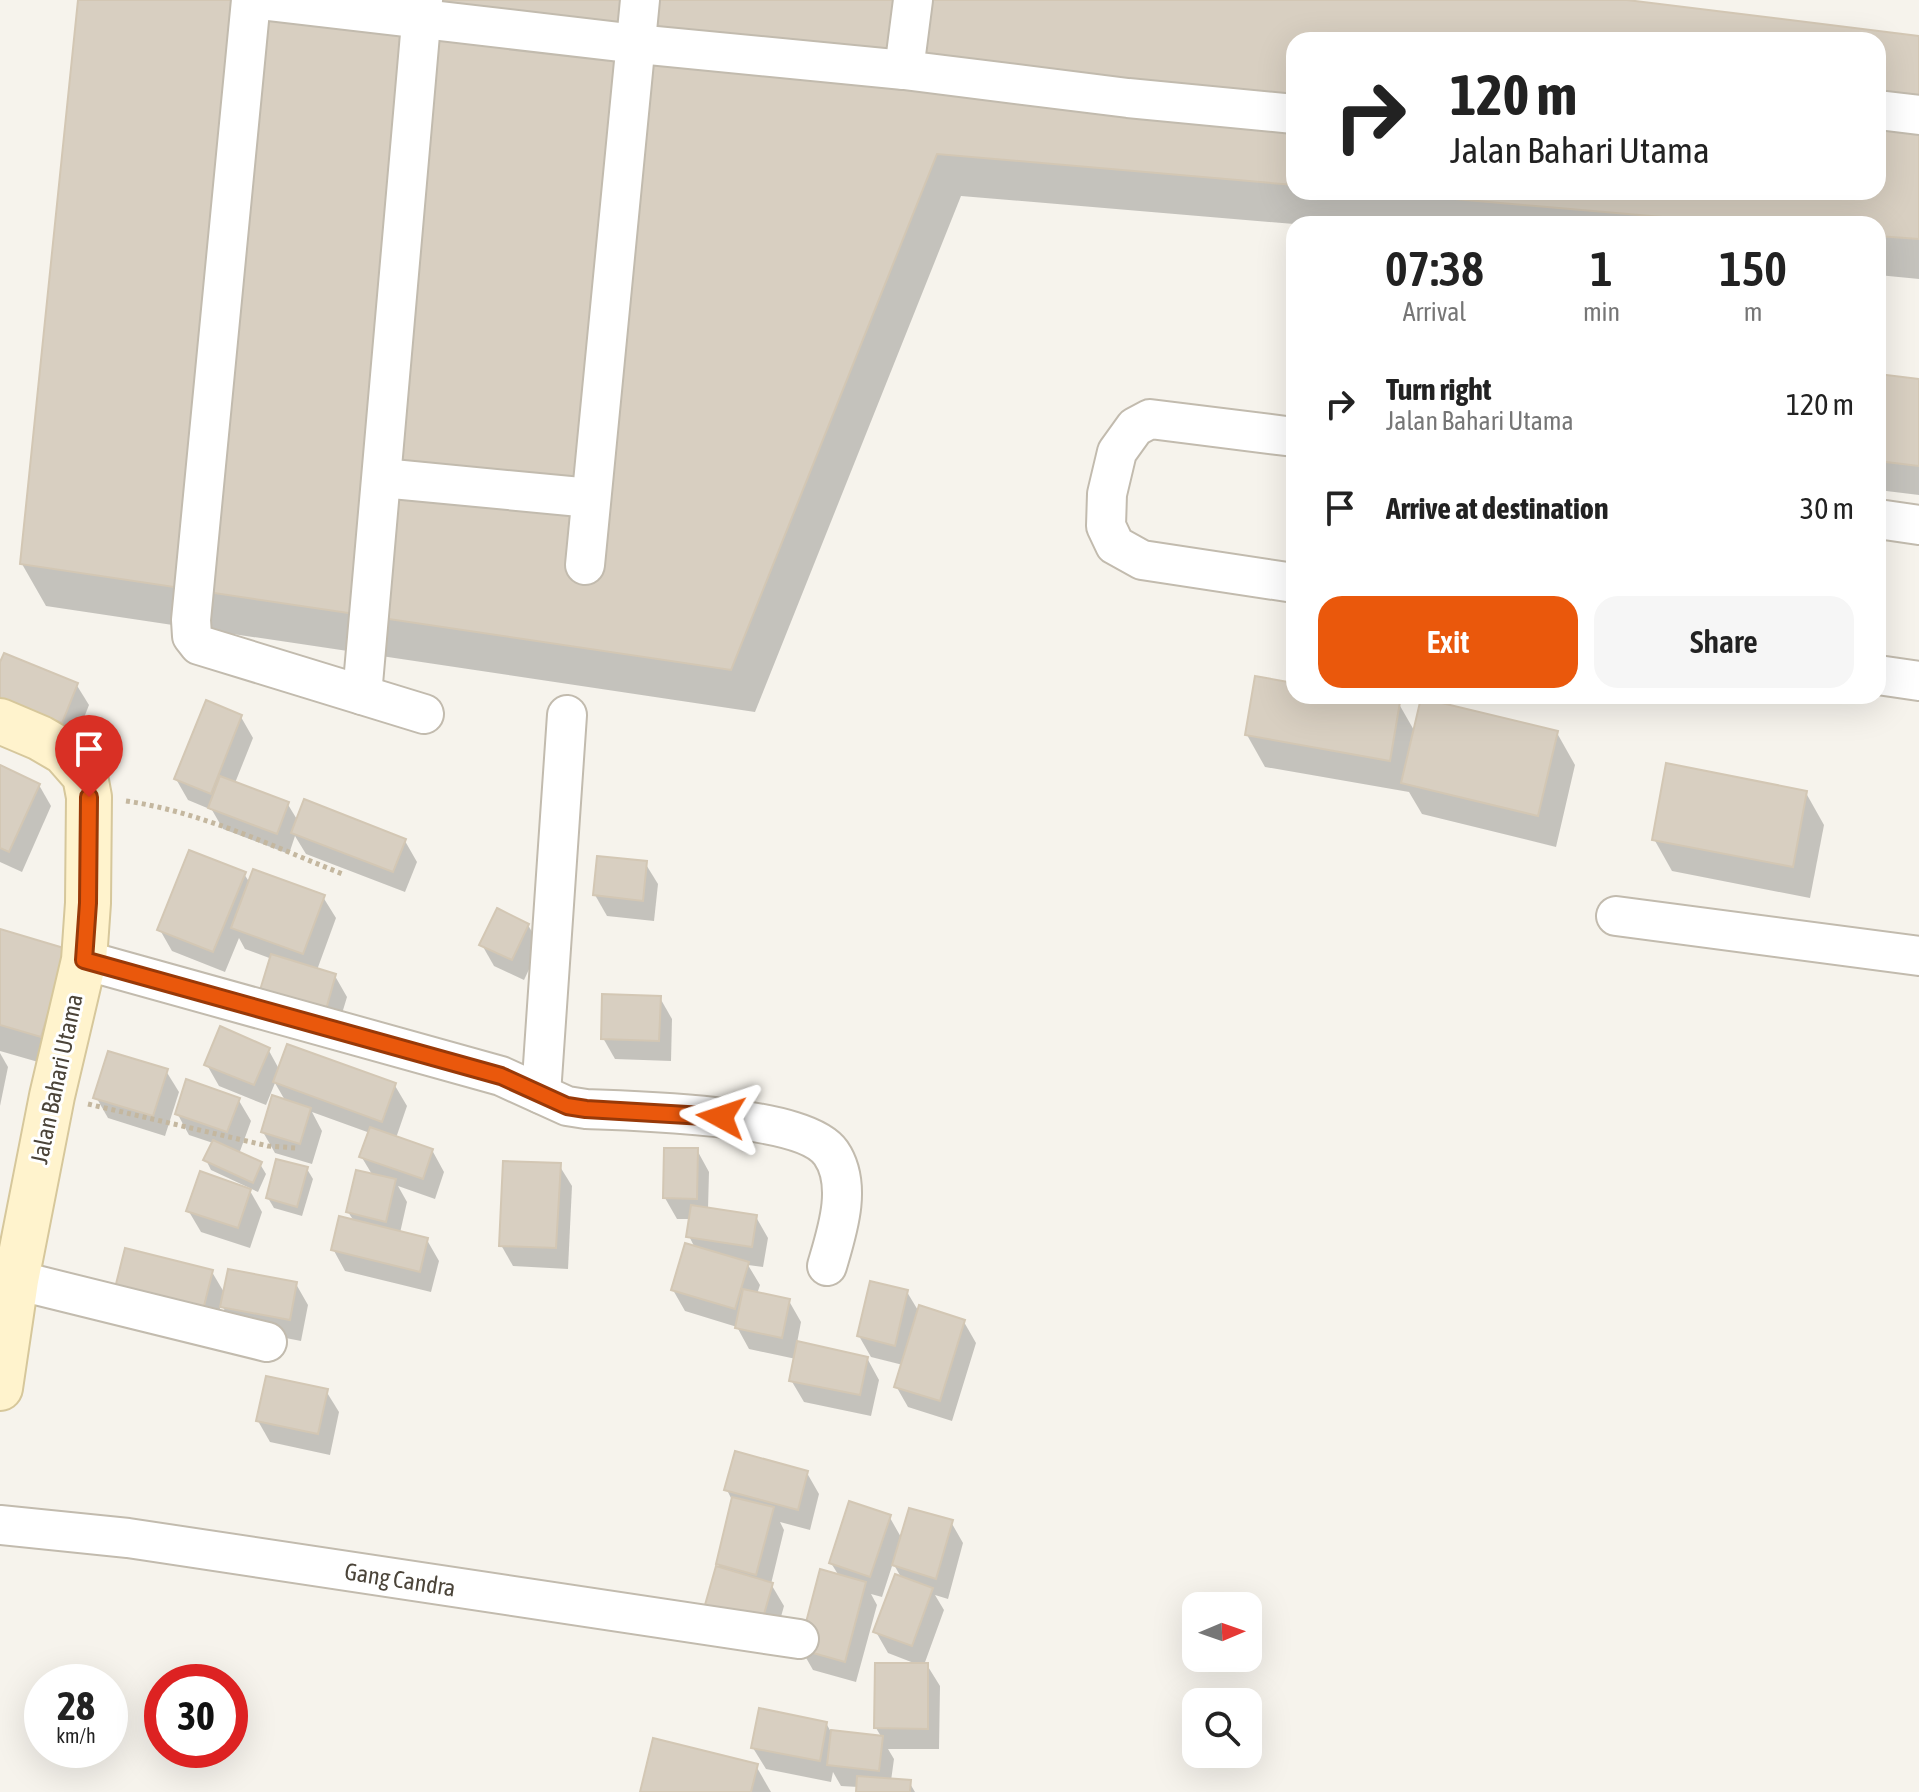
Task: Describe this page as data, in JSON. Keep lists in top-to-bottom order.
{
  "streets": {
    "street": ["Jalan Bahari Utama", "Gang Candra"]
  },
  "north": "right",
  "page": {
    "turn": ["120 m", "Jalan Bahari Utama"],
    "eta": [
      "07:38",
      "Arrival",
      "1",
      "min",
      "150",
      "m"
    ],
    "list": [
      {
        "name": "Turn right",
        "note": "Jalan Bahari Utama",
        "value": "120 m"
      },
      {
        "name": "Arrive at destination",
        "value": "30 m"
      }
    ],
    "buttons": ["Exit", "Share"],
    "speed": "28 km/h",
    "limit": "30"
  }
}
